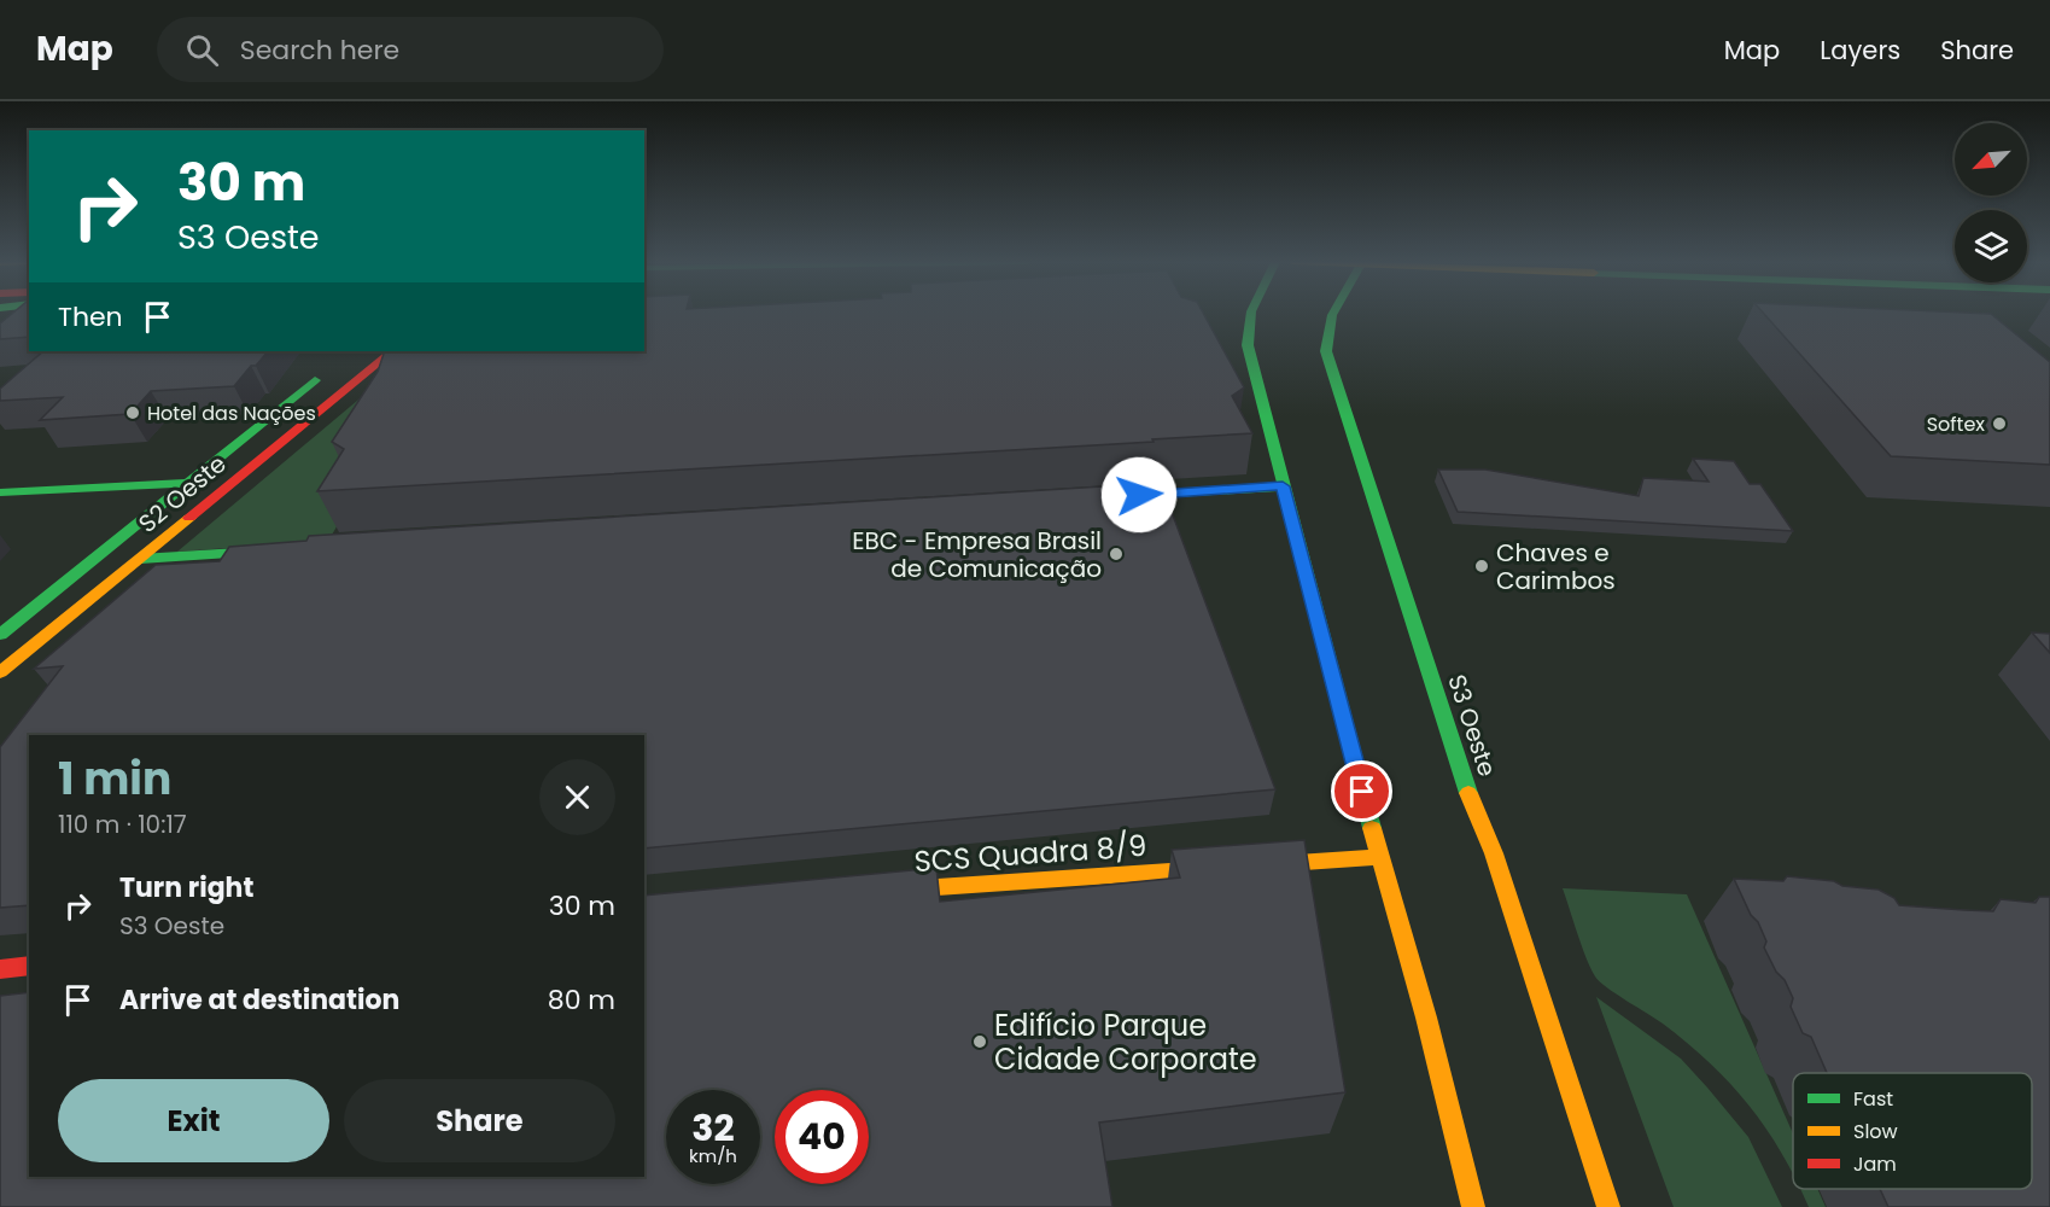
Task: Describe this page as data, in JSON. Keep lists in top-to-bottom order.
{
  "streets": {
    "main road": ["S2 Oeste", "S3 Oeste", "SCS Quadra 8/9"]
  },
  "places": [
    "Hotel das Nações",
    "Softex",
    "EBC - Empresa Brasil de Comunicação",
    "Chaves e Carimbos",
    "Edifício Parque Cidade Corporate"
  ],
  "legend": ["Fast", "Slow", "Jam"],
  "north": "bottom left",
  "page": {
    "header": "Map",
    "search": "Search here",
    "nav": ["Map", "Layers", "Share"],
    "turn": ["30 m", "S3 Oeste"],
    "then": "Then",
    "heading": ["1 min", "110 m · 10:17"],
    "list": [
      {
        "name": "Turn right",
        "note": "S3 Oeste",
        "value": "30 m"
      },
      {
        "name": "Arrive at destination",
        "value": "80 m"
      }
    ],
    "buttons": ["Exit", "Share"],
    "speed": "32 km/h",
    "limit": "40"
  }
}
